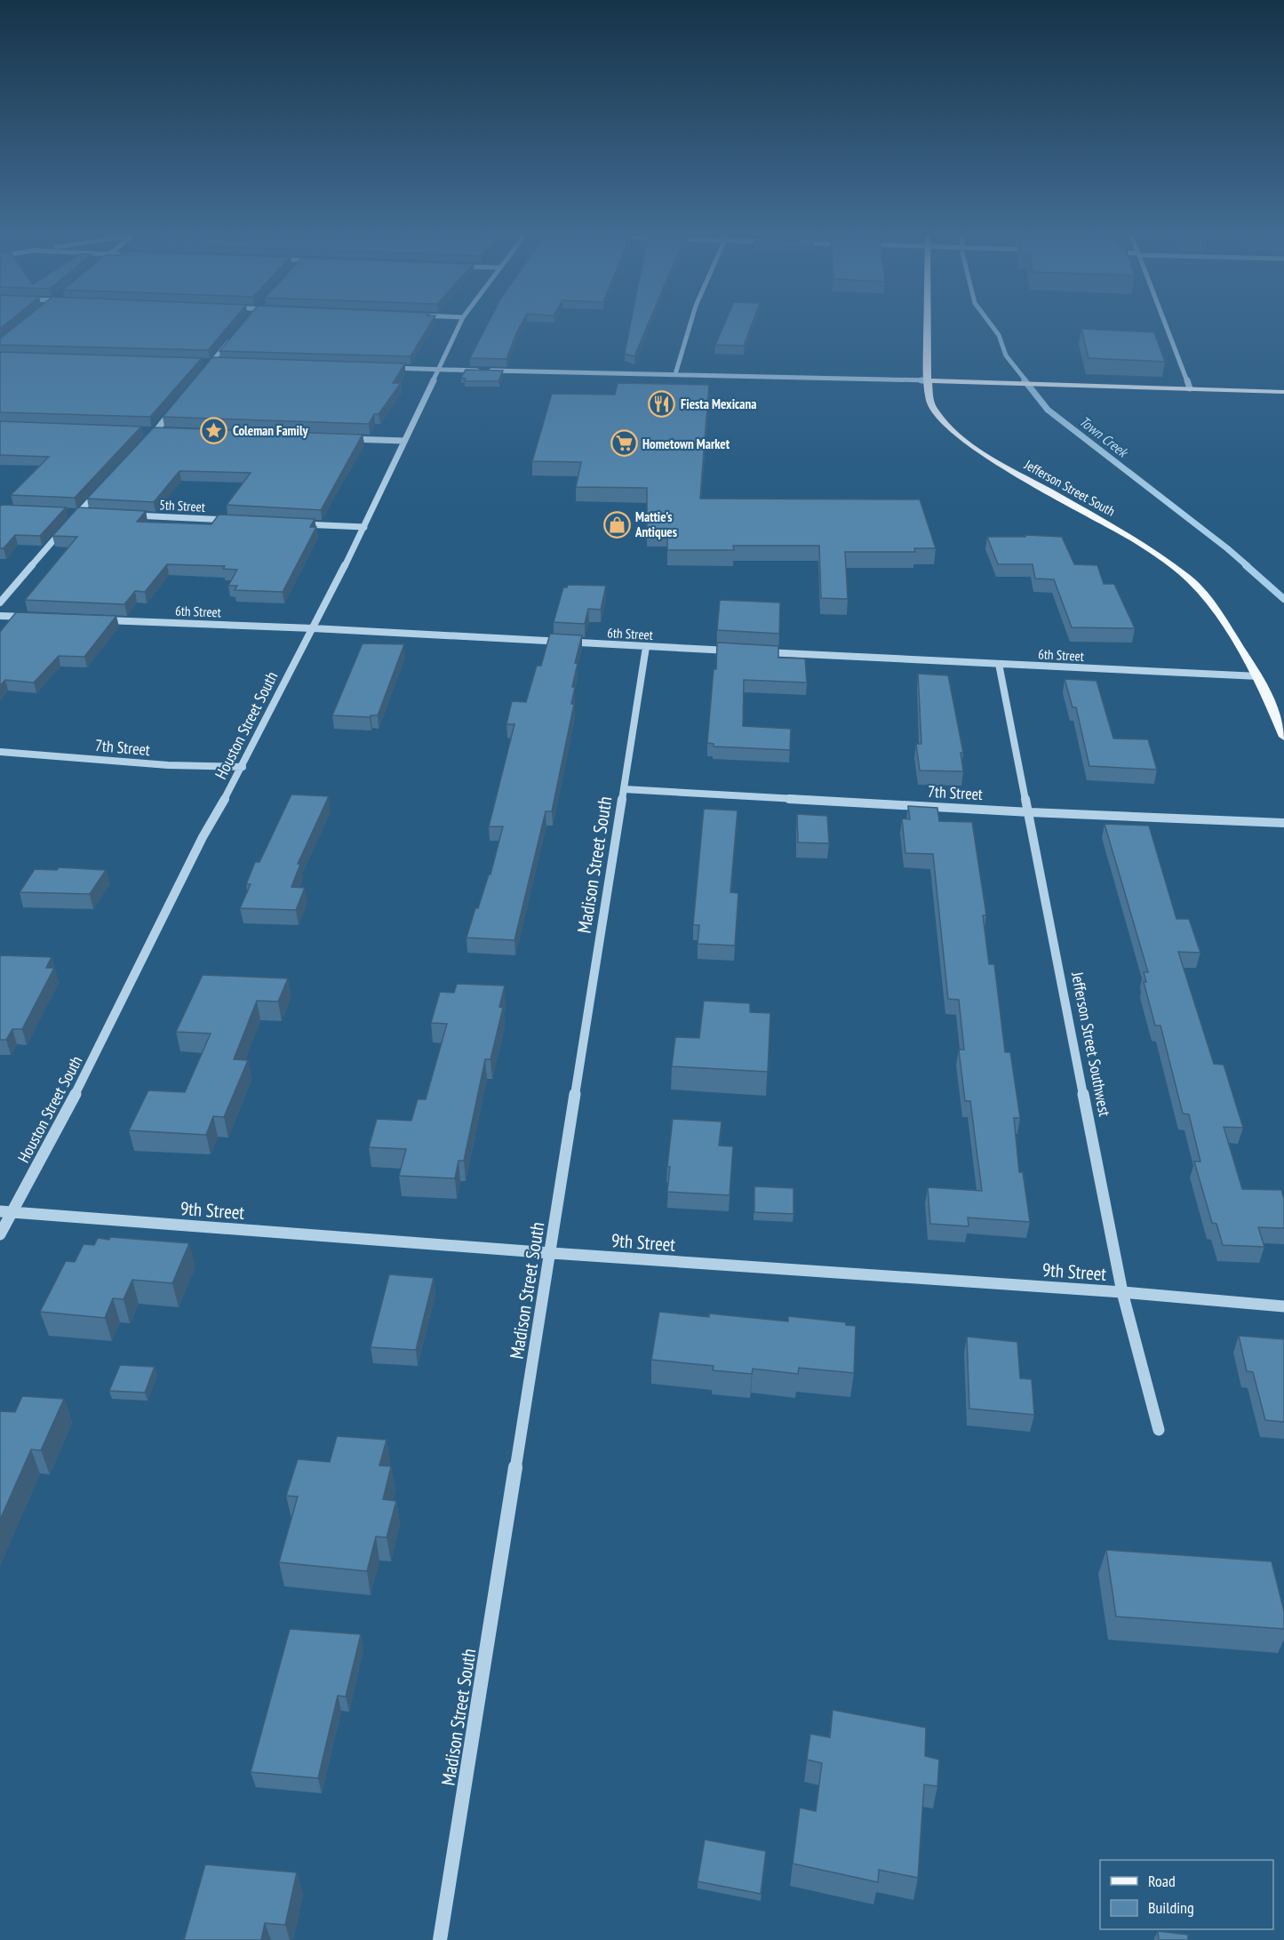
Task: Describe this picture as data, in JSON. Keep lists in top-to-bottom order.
{
  "streets": {
    "main road": ["Jefferson Street South"],
    "street": [
      "5th Street",
      "6th Street",
      "Houston Street South",
      "7th Street",
      "Madison Street South",
      "Jefferson Street Southwest",
      "9th Street"
    ]
  },
  "crossings": [
    ["Jefferson Street South", "6th Street"],
    ["6th Street", "Houston Street South"],
    ["6th Street", "Madison Street South"],
    ["6th Street", "Jefferson Street Southwest"],
    ["Houston Street South", "7th Street"],
    ["Houston Street South", "9th Street"],
    ["7th Street", "Madison Street South"],
    ["7th Street", "Jefferson Street Southwest"],
    ["Madison Street South", "9th Street"],
    ["Jefferson Street Southwest", "9th Street"]
  ],
  "water": ["Town Creek"],
  "places": {
    "restaurant": ["Fiesta Mexicana"],
    "place": ["Coleman Family"],
    "supermarket": ["Hometown Market"],
    "shop": ["Mattie's Antiques"]
  },
  "legend": ["Road", "Building"]
}
